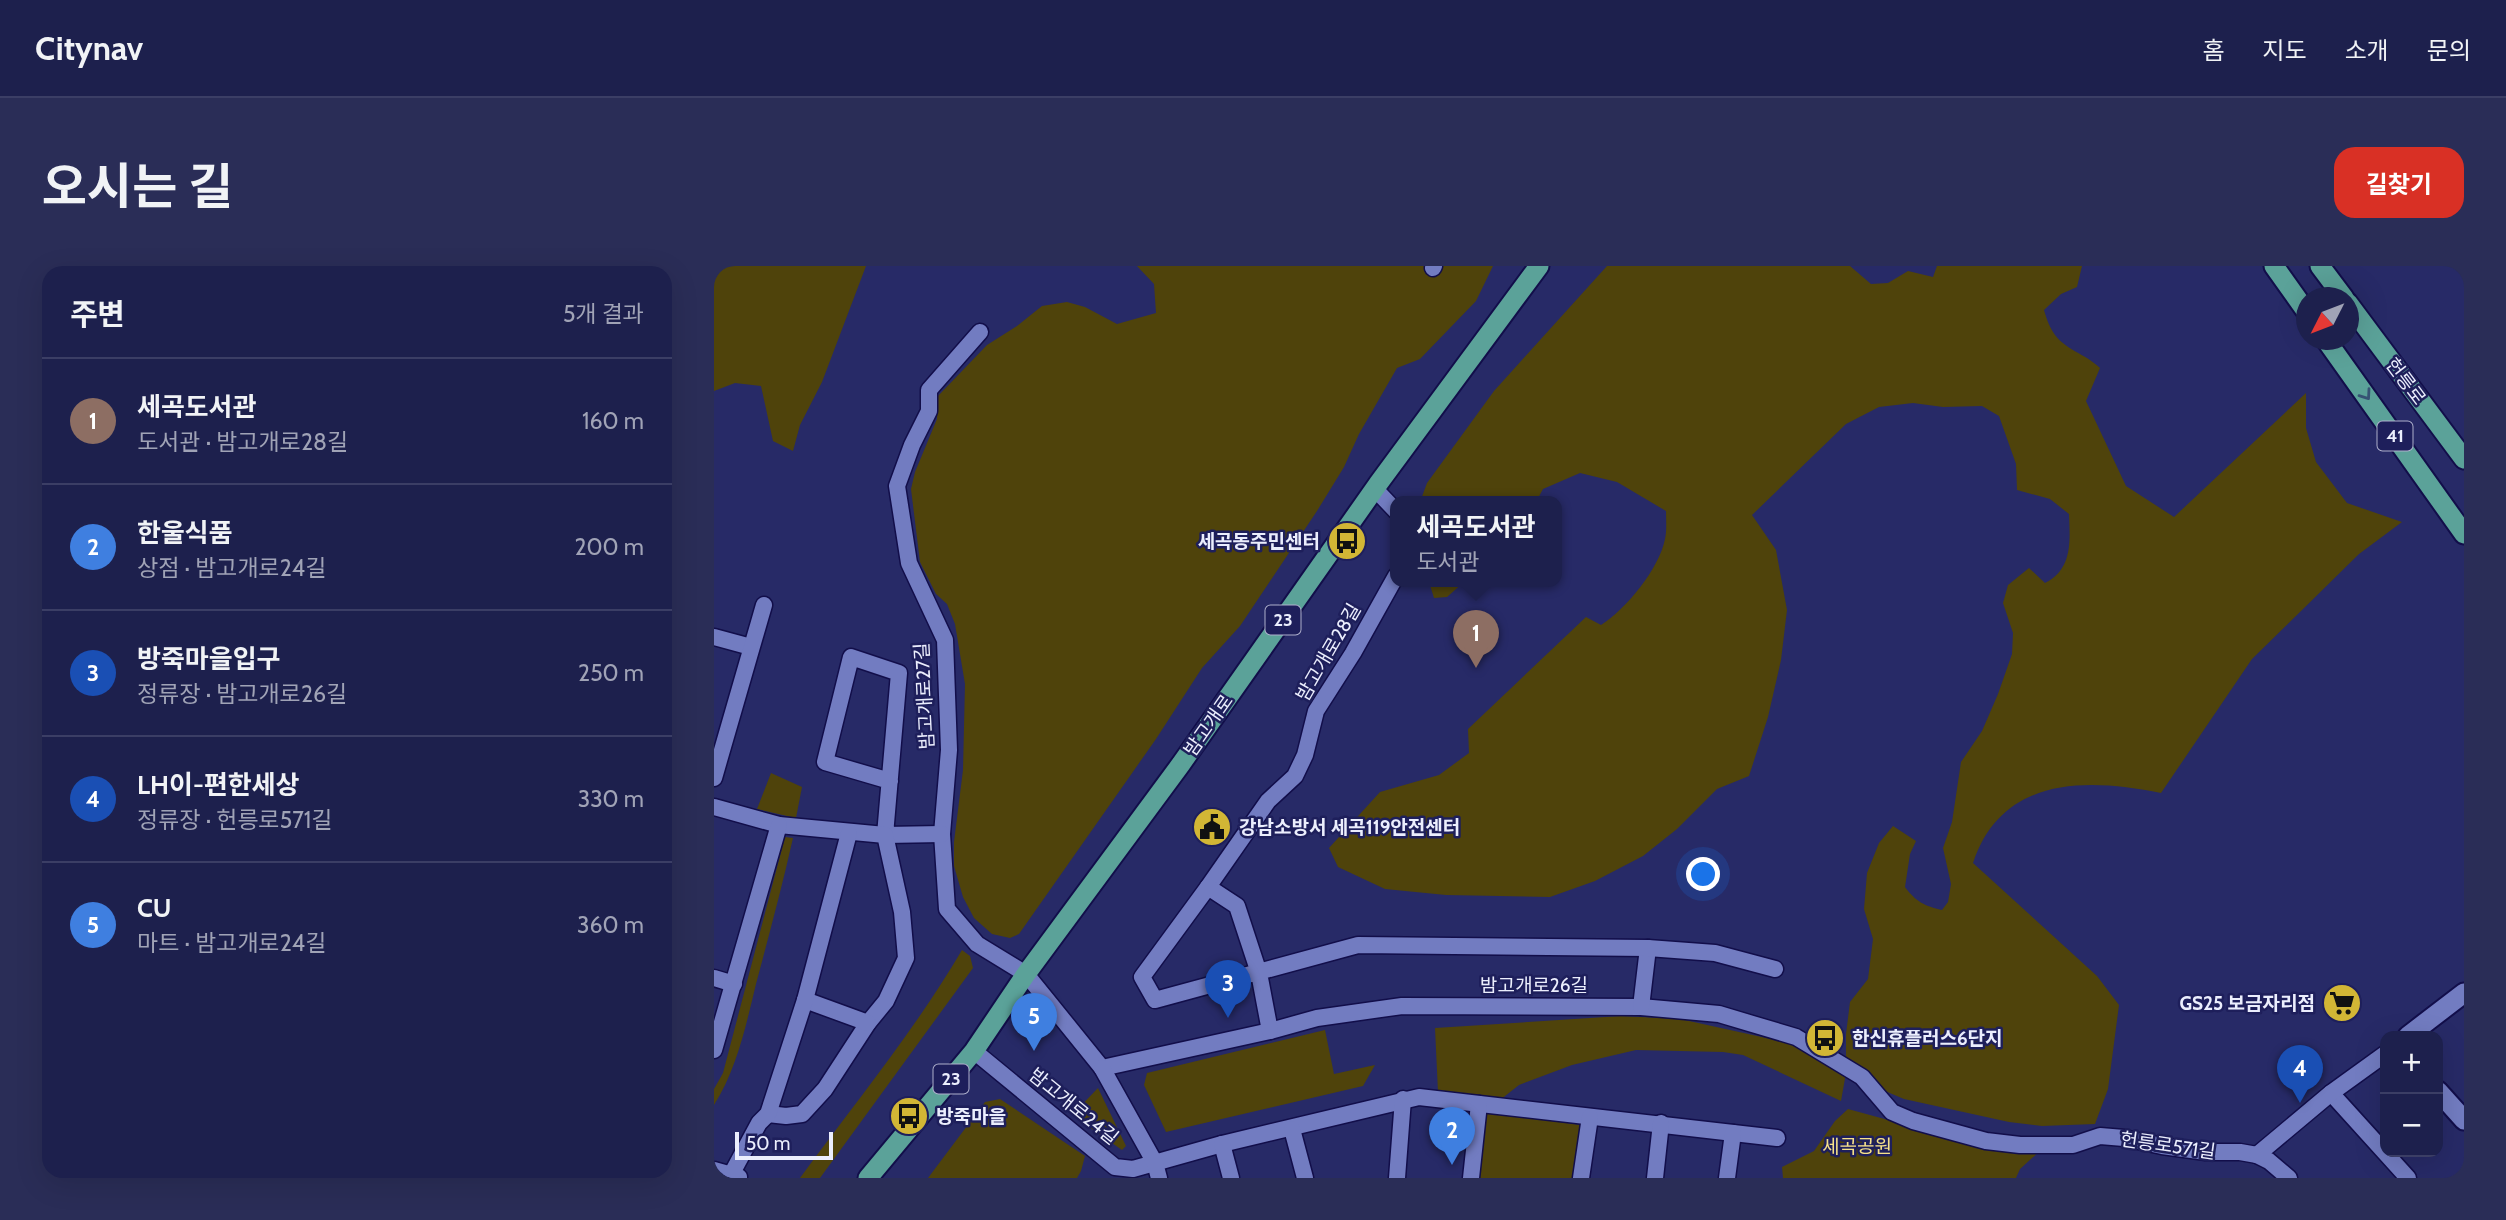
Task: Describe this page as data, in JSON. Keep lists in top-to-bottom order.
{
  "streets": {
    "main road": [
      "헌릉로",
      "41",
      "23",
      "밤고개로"
    ],
    "street": [
      "밤고개로28길",
      "밤고개로27길",
      "밤고개로26길",
      "밤고개로24길",
      "헌릉로571길"
    ]
  },
  "crossings": [
    ["밤고개로28길", "밤고개로26길"],
    ["밤고개로27길", "밤고개로"],
    ["밤고개로", "밤고개로24길"],
    ["밤고개로26길", "헌릉로571길"]
  ],
  "parks": ["세곡공원"],
  "places": {
    "bus stop": ["세곡동주민센터", "한신휴플러스6단지", "방죽마을"],
    "public building": ["강남소방서 세곡119안전센터"],
    "supermarket": ["GS25 보금자리점"]
  },
  "scale_bar": "50 m",
  "north": "bottom left",
  "page": {
    "header": "Citynav",
    "nav": [
      "홈",
      "지도",
      "소개",
      "문의"
    ],
    "title": "오시는 길",
    "buttons": "길찾기",
    "heading": ["주변", "5개 결과"],
    "list": [
      {
        "mark": "1",
        "name": "세곡도서관",
        "note": "도서관 · 밤고개로28길",
        "value": "160 m"
      },
      {
        "mark": "2",
        "name": "한울식품",
        "note": "상점 · 밤고개로24길",
        "value": "200 m"
      },
      {
        "mark": "3",
        "name": "방죽마을입구",
        "note": "정류장 · 밤고개로26길",
        "value": "250 m"
      },
      {
        "mark": "4",
        "name": "LH이-편한세상",
        "note": "정류장 · 헌릉로571길",
        "value": "330 m"
      },
      {
        "mark": "5",
        "name": "CU",
        "note": "마트 · 밤고개로24길",
        "value": "360 m"
      }
    ],
    "popup": ["세곡도서관", "도서관"],
    "pins": [
      "1",
      "3",
      "5",
      "4",
      "2"
    ],
    "map_buttons": ["+", "−"],
    "scale": "50 m"
  }
}
